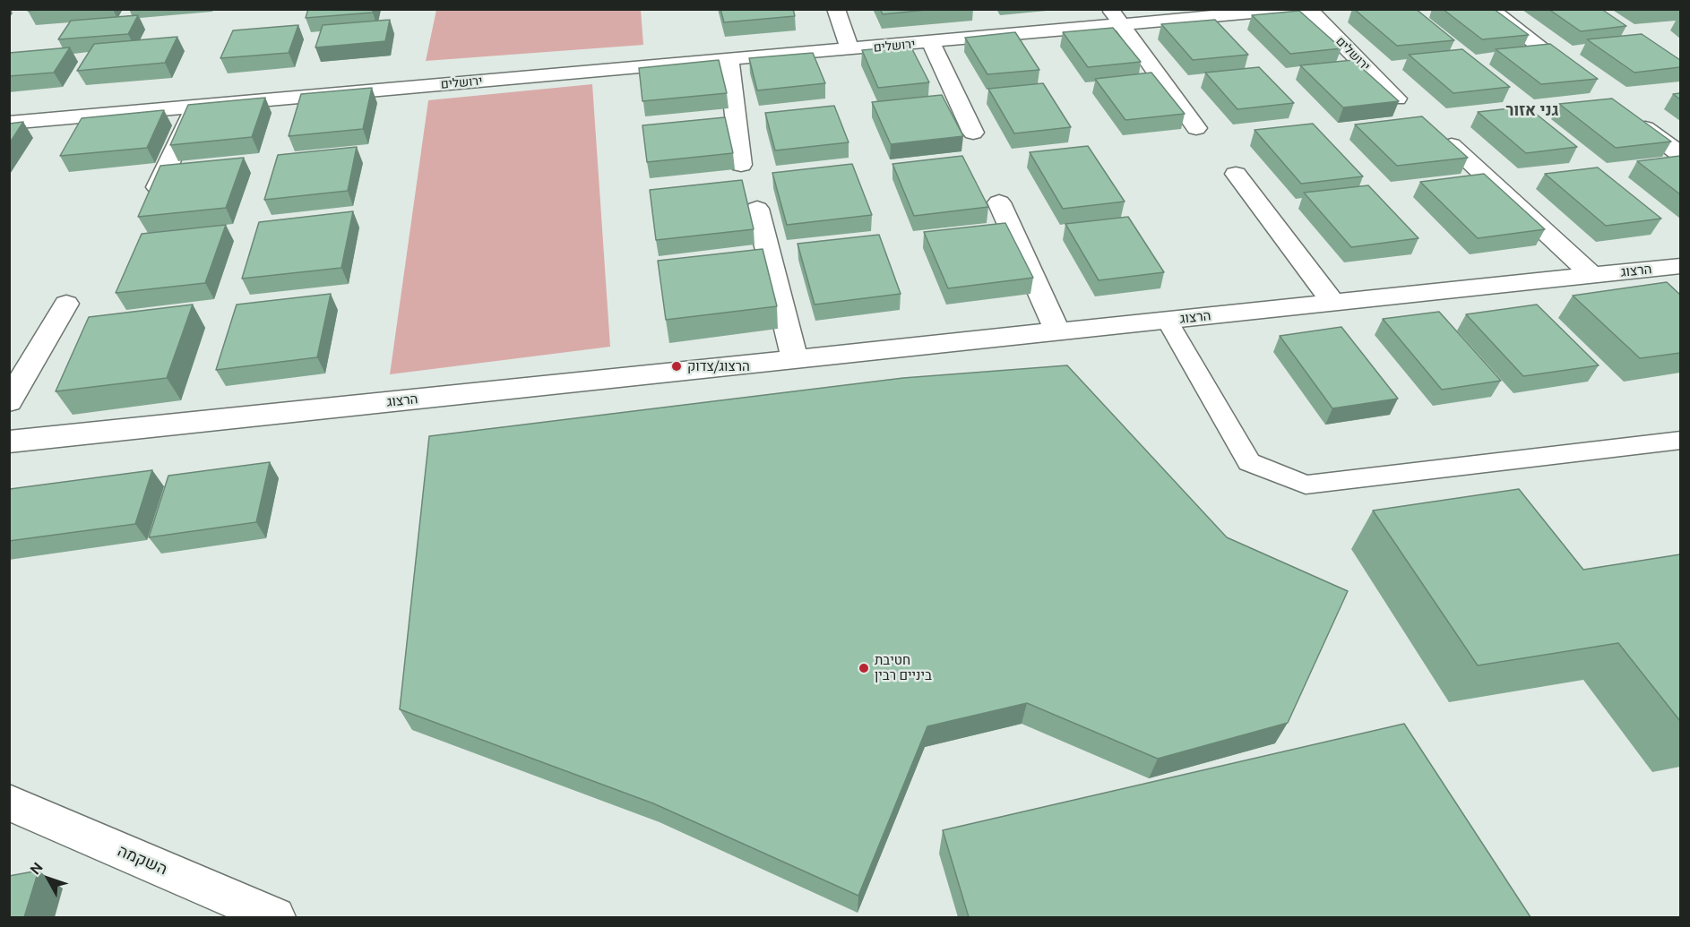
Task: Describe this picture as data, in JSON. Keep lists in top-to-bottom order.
{
  "streets": {
    "street": ["ירושלים", "הרצוג", "השקמה"]
  },
  "districts": ["גני אזור"],
  "places": ["הרצוג/צדוק", "חטיבת ביניים רבין"],
  "north": "top left"
}
